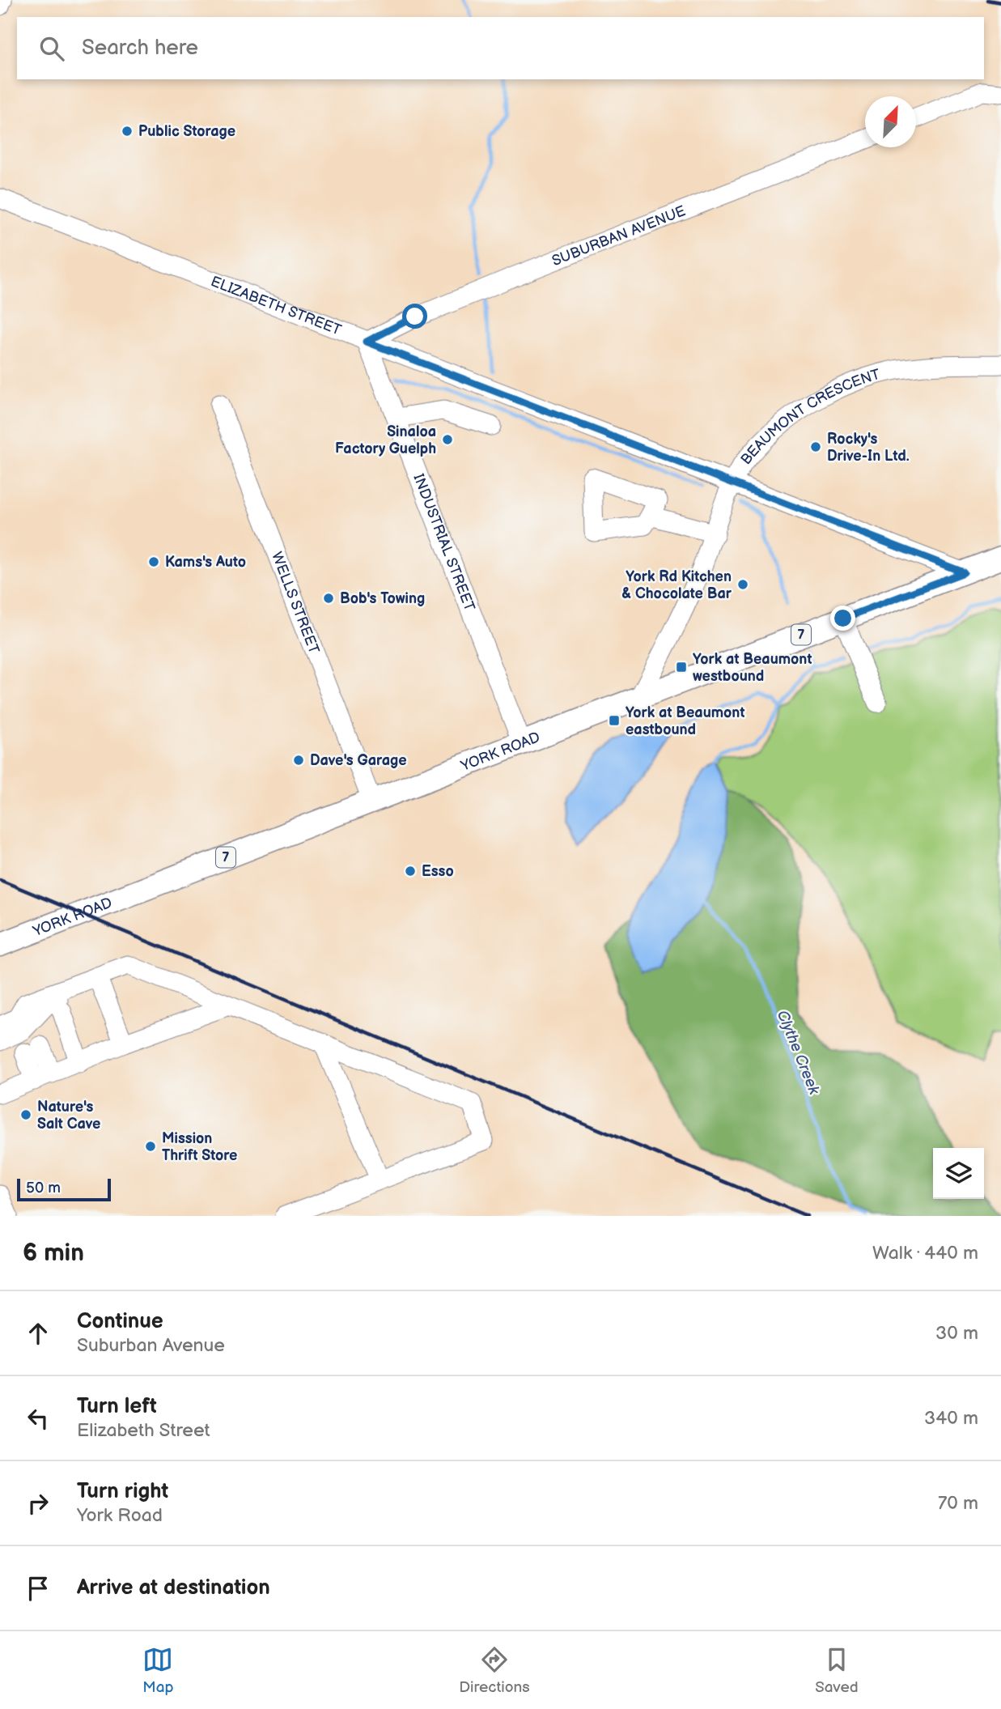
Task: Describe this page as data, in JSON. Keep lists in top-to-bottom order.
{
  "streets": {
    "main road": ["7", "YORK ROAD"],
    "street": [
      "SUBURBAN AVENUE",
      "ELIZABETH STREET",
      "BEAUMONT CRESCENT",
      "INDUSTRIAL STREET",
      "WELLS STREET"
    ]
  },
  "crossings": [
    ["SUBURBAN AVENUE", "ELIZABETH STREET"],
    ["SUBURBAN AVENUE", "INDUSTRIAL STREET"],
    ["ELIZABETH STREET", "BEAUMONT CRESCENT"],
    ["ELIZABETH STREET", "INDUSTRIAL STREET"],
    ["ELIZABETH STREET", "YORK ROAD"],
    ["BEAUMONT CRESCENT", "YORK ROAD"],
    ["INDUSTRIAL STREET", "YORK ROAD"],
    ["WELLS STREET", "YORK ROAD"]
  ],
  "water": ["Clythe Creek"],
  "places": {
    "other": [
      "Public Storage",
      "Sinaloa Factory Guelph",
      "Rocky's Drive-In Ltd.",
      "Kams's Auto",
      "York Rd Kitchen & Chocolate Bar",
      "Bob's Towing",
      "Dave's Garage",
      "Esso",
      "Nature's Salt Cave",
      "Mission Thrift Store"
    ],
    "transit": ["York at Beaumont westbound", "York at Beaumont eastbound"]
  },
  "scale_bar": "50 m",
  "north": "top right",
  "page": {
    "search": "Search here",
    "scale": "50 m",
    "heading": ["6 min", "Walk · 440 m"],
    "list": [
      ["Continue", "Suburban Avenue", "30 m"],
      ["Turn left", "Elizabeth Street", "340 m"],
      ["Turn right", "York Road", "70 m"],
      "Arrive at destination"
    ],
    "nav": ["Map", "Directions", "Saved"]
  }
}
